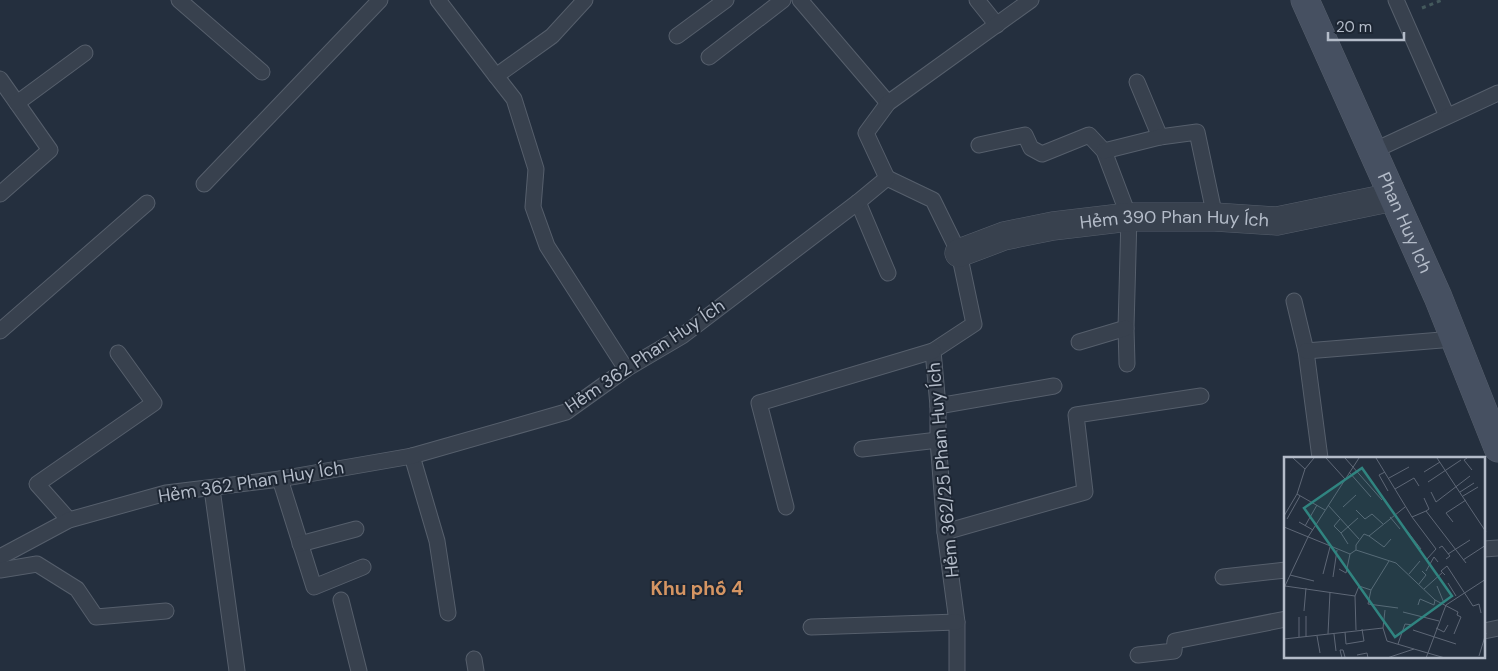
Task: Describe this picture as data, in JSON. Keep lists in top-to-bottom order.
{
  "streets": {
    "main road": ["Phan Huy Ich"],
    "street": ["Hẻm 390 Phan Huy Ích"],
    "lane": ["Hẻm 362 Phan Huy Ích", "Hẻm 362/25 Phan Huy Ích"]
  },
  "crossings": [
    ["Hẻm 390 Phan Huy Ích", "Phan Huy Ich"],
    ["Hẻm 390 Phan Huy Ích", "Hẻm 362/25 Phan Huy Ích"],
    ["Hẻm 362 Phan Huy Ích", "Hẻm 362/25 Phan Huy Ích"]
  ],
  "districts": ["Khu phố 4"],
  "scale_bar": "20 m"
}
